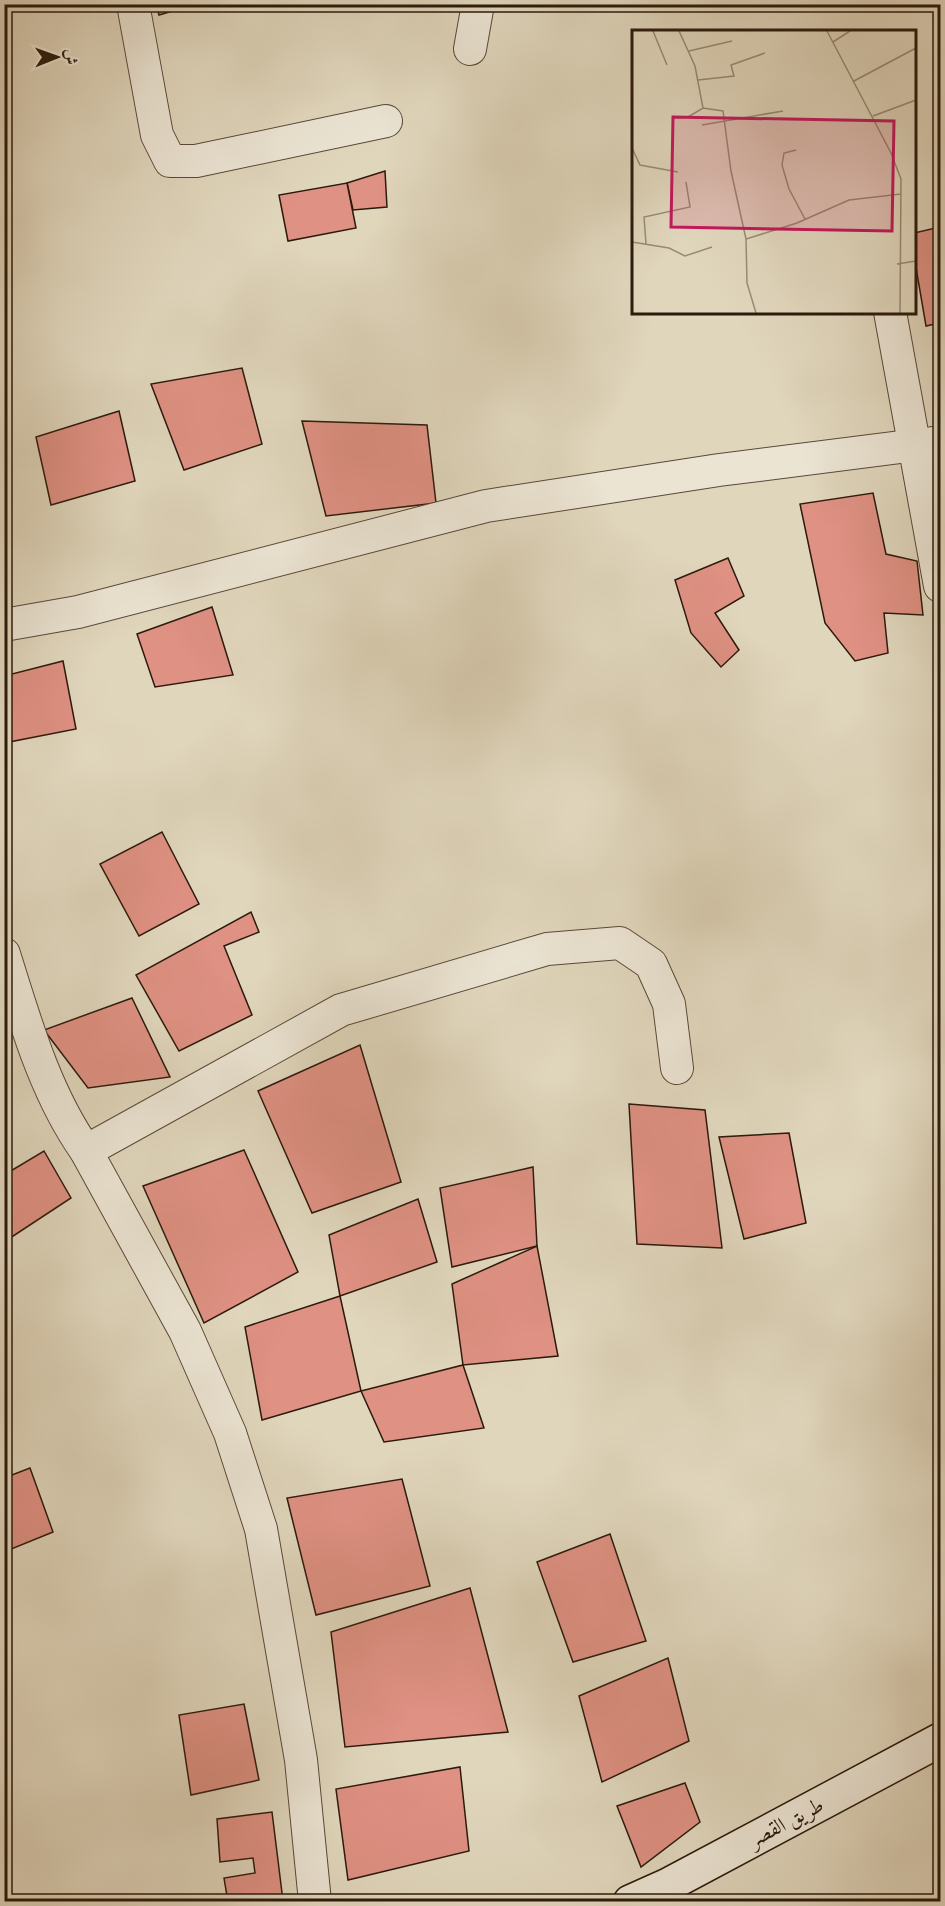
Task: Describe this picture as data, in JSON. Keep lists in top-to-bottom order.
{
  "streets": {
    "street": ["طريق القصر"]
  },
  "north": "right"
}
